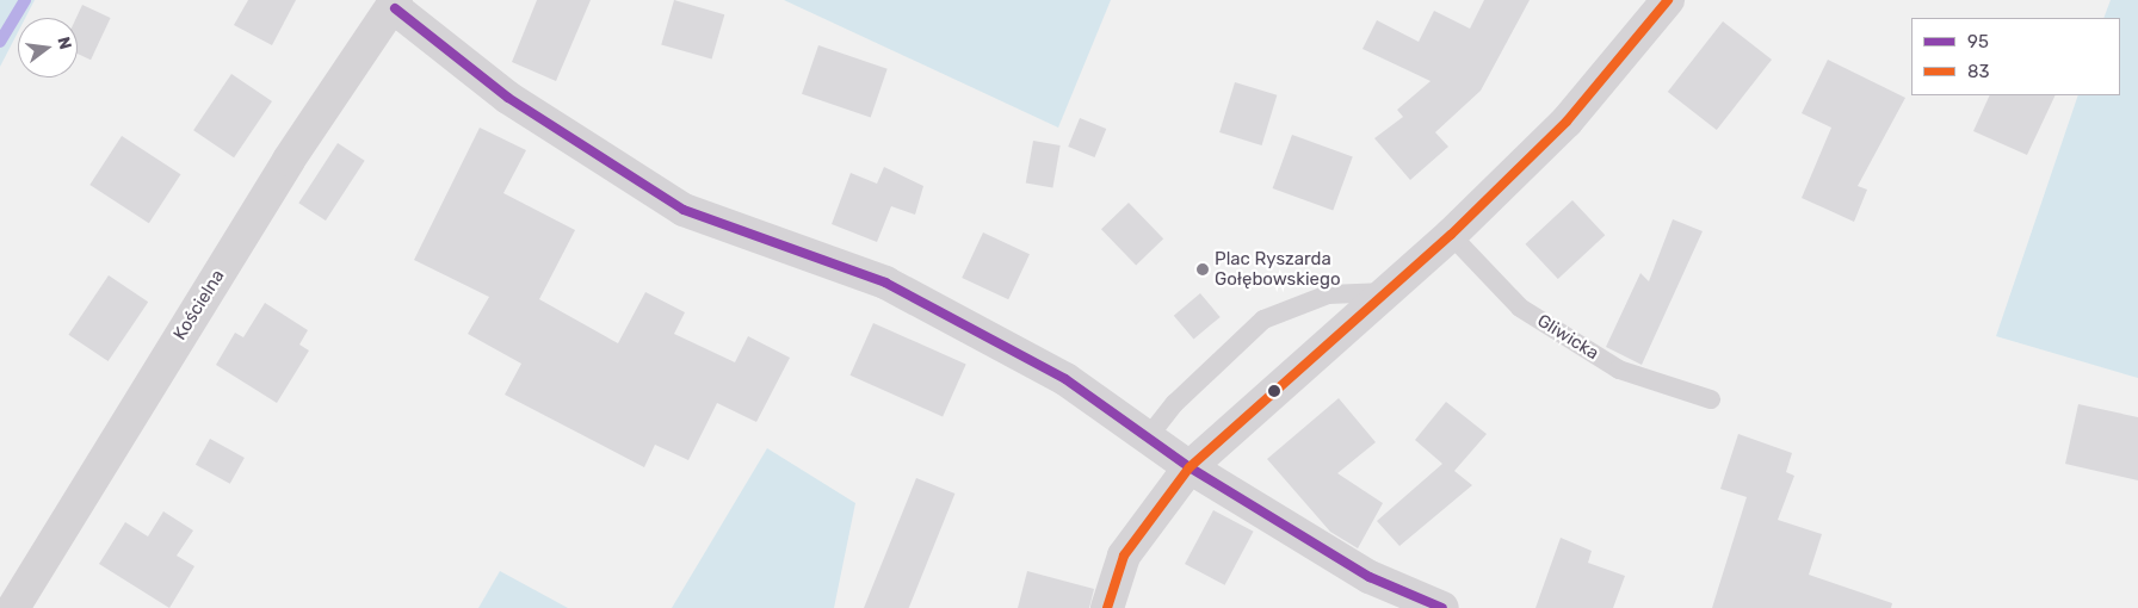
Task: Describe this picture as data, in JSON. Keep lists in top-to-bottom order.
{
  "streets": {
    "street": ["Kościelna"],
    "lane": ["Gliwicka"]
  },
  "places": ["Plac Ryszarda Gołębowskiego"],
  "lines": ["transit line 83", "transit line 95"],
  "legend": ["95", "83"],
  "north": "right"
}
